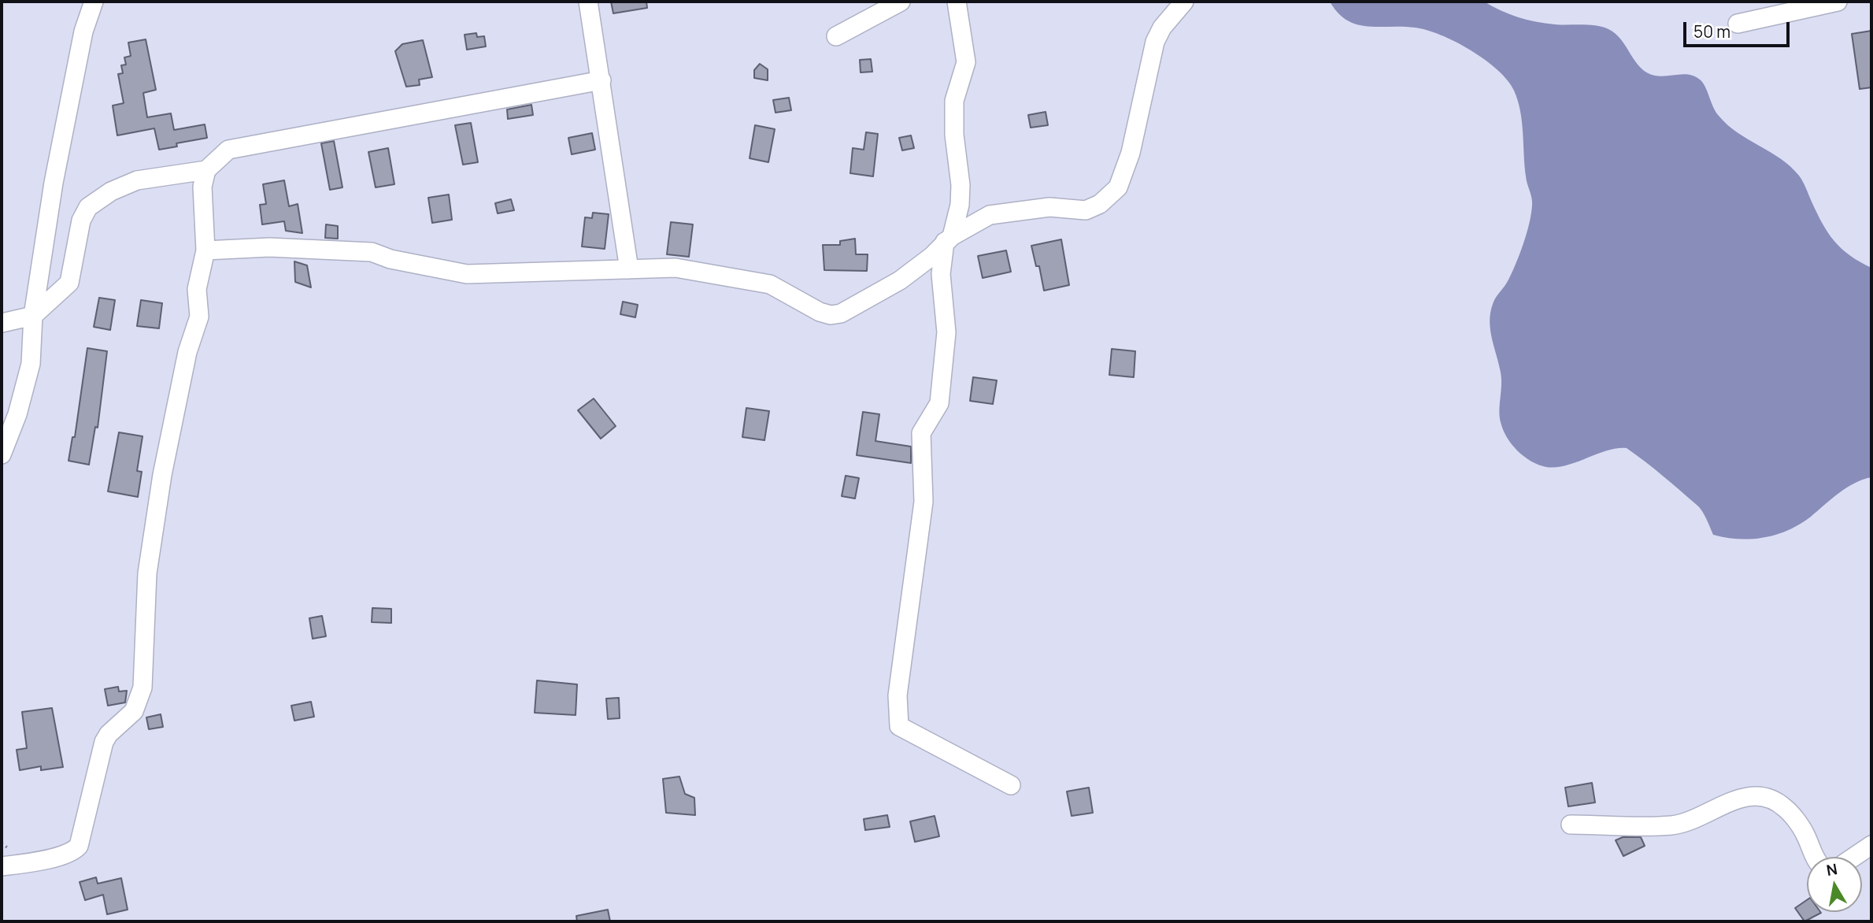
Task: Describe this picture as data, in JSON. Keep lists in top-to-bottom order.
{
  "scale_bar": "50 m",
  "north": "top"
}
